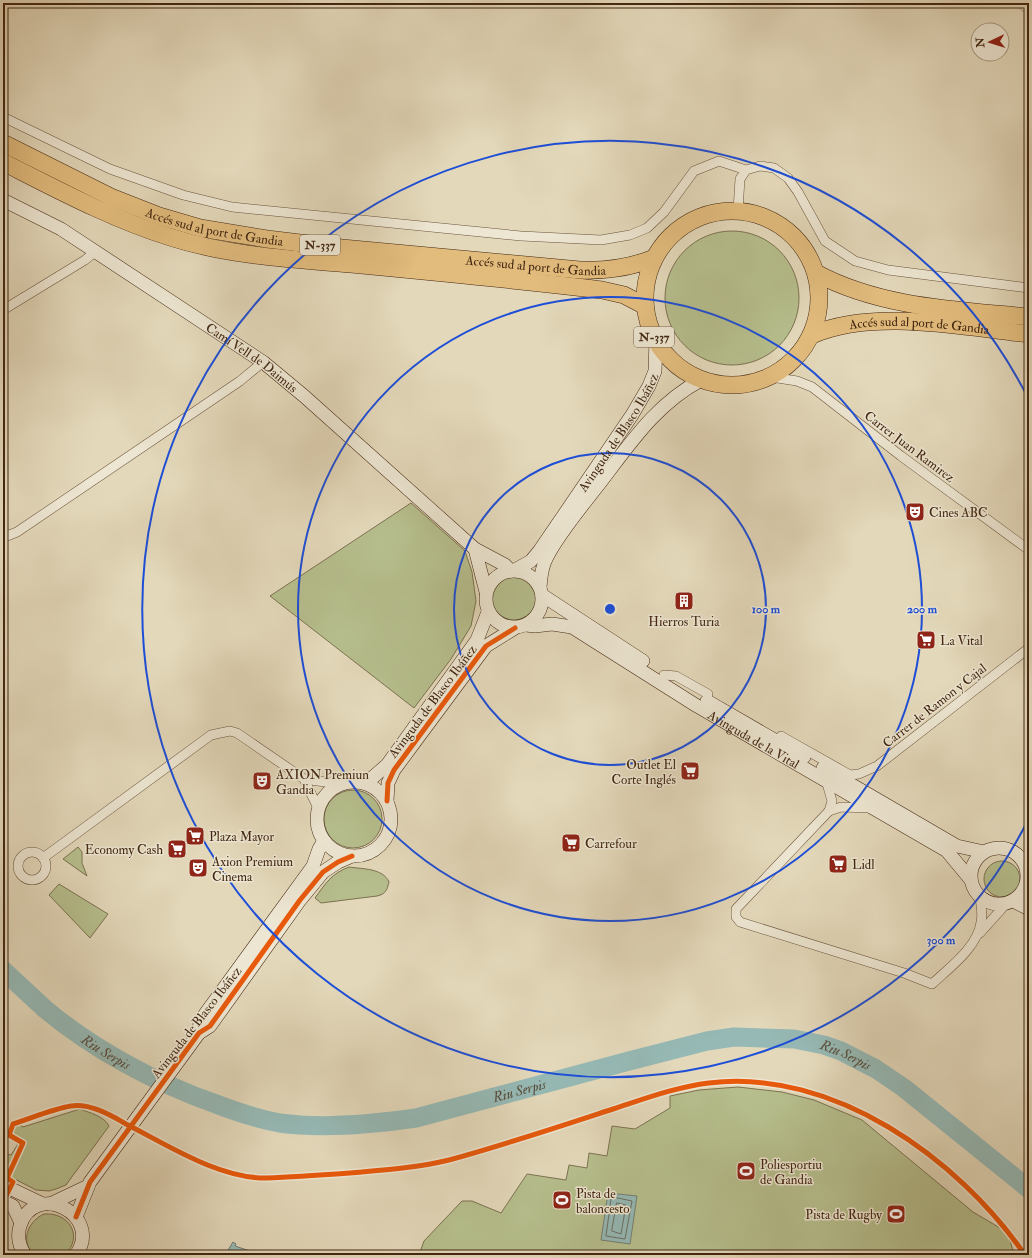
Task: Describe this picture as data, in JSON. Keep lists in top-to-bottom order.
{
  "streets": {
    "highway": ["Accés sud al port de Gandia", "N-337"],
    "main road": ["Camí Vell de Daimús", "Avinguda de Blasco Ibáñez", "Avinguda de la Vital"],
    "street": ["Carrer Juan Ramirez", "Carrer de Ramon y Cajal"]
  },
  "crossings": [
    ["Accés sud al port de Gandia", "N-337"],
    ["N-337", "Avinguda de Blasco Ibáñez"],
    ["N-337", "Carrer Juan Ramirez"],
    ["Camí Vell de Daimús", "Avinguda de Blasco Ibáñez"],
    ["Camí Vell de Daimús", "Avinguda de la Vital"],
    ["Avinguda de Blasco Ibáñez", "Avinguda de la Vital"],
    ["Carrer de Ramon y Cajal", "Avinguda de la Vital"]
  ],
  "water": ["Riu Serpis"],
  "places": {
    "theatre": ["Cines ABC", "AXION Premiun Gandia", "Axion Premium Cinema"],
    "building": ["Hierros Turia"],
    "supermarket": [
      "La Vital",
      "Outlet El Corte Inglés",
      "Plaza Mayor",
      "Carrefour",
      "Economy Cash",
      "Lidl"
    ],
    "sports": ["Poliesportiu de Gandia", "Pista de baloncesto", "Pista de Rugby"]
  },
  "north": "left",
  "rings": ["100 m", "200 m", "300 m"]
}
